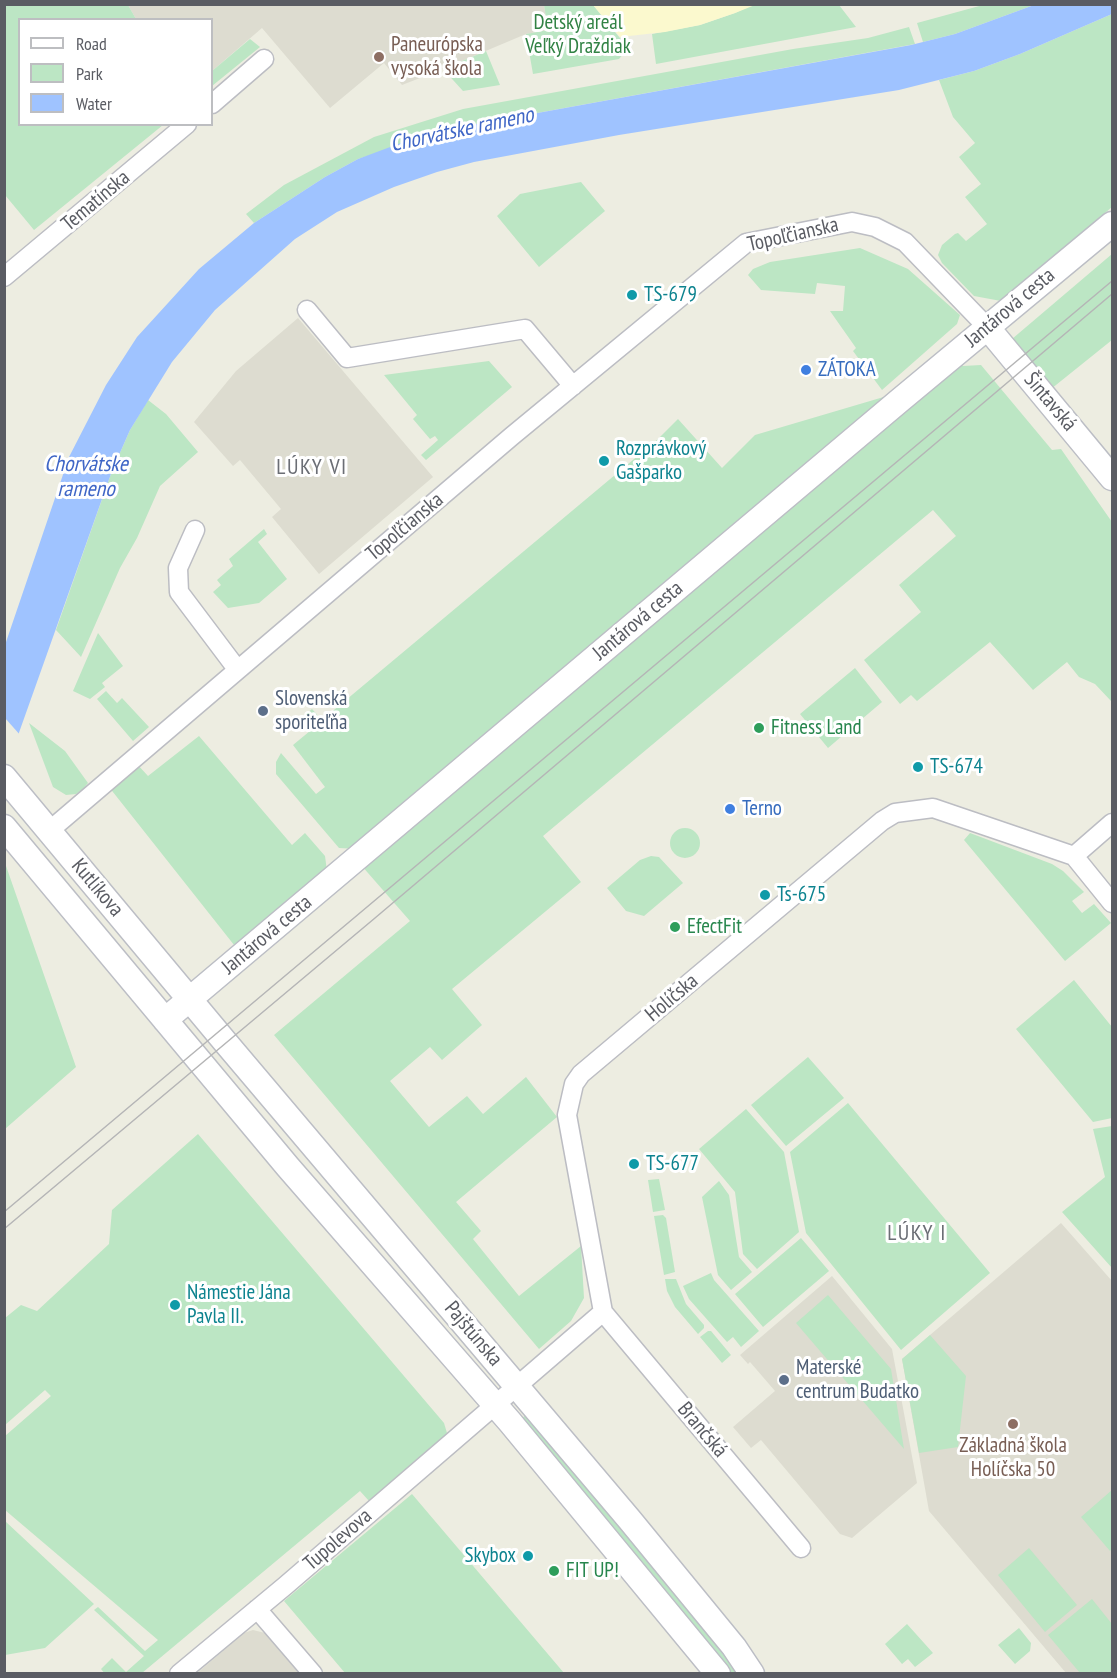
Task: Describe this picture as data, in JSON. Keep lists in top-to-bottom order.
{
  "streets": {
    "main road": [
      "Jantárová cesta",
      "Šintavská",
      "Kutlíkova",
      "Pajštúnska"
    ],
    "street": [
      "Tematínska",
      "Topoľčianska",
      "Holíčska",
      "Brančská",
      "Tupolevova"
    ]
  },
  "crossings": [
    ["Topoľčianska", "Jantárová cesta"],
    ["Topoľčianska", "Šintavská"],
    ["Topoľčianska", "Kutlíkova"],
    ["Jantárová cesta", "Šintavská"],
    ["Jantárová cesta", "Kutlíkova"],
    ["Jantárová cesta", "Pajštúnska"],
    ["Kutlíkova", "Pajštúnska"],
    ["Holíčska", "Brančská"],
    ["Pajštúnska", "Tupolevova"]
  ],
  "districts": ["LÚKY VI", "LÚKY I"],
  "water": ["Chorvátske rameno"],
  "parks": ["Detský areál Veľký Draždiak"],
  "places": [
    "Paneurópska vysoká škola",
    "TS-679",
    "ZÁTOKA",
    "Rozprávkový Gašparko",
    "Slovenská sporiteľňa",
    "Fitness Land",
    "TS-674",
    "Terno",
    "Ts-675",
    "EfectFit",
    "TS-677",
    "Námestie Jána Pavla II.",
    "Materské centrum Budatko",
    "Základná škola Holíčska 50",
    "Skybox",
    "FIT UP!"
  ],
  "legend": ["Road", "Park", "Water"]
}
